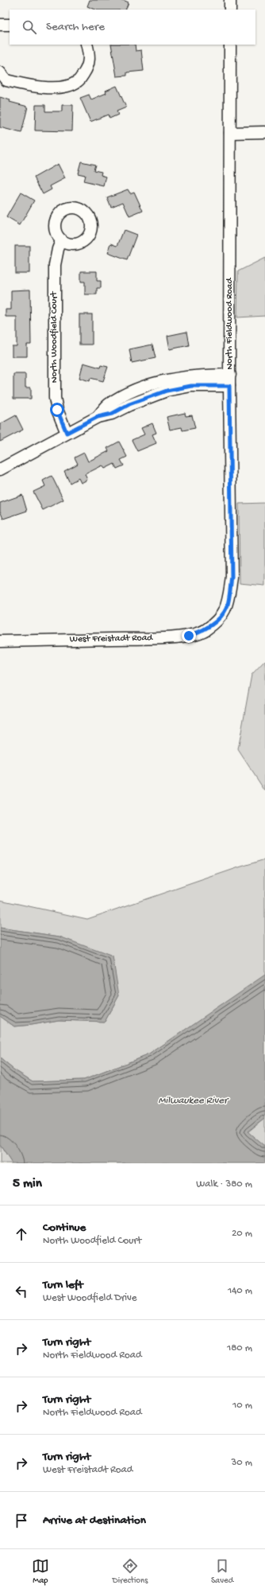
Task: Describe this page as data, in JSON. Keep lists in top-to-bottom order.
{
  "streets": {
    "street": ["North Fieldwood Road", "North Woodfield Court", "West Freistadt Road"]
  },
  "crossings": [
    ["North Fieldwood Road", "West Freistadt Road"]
  ],
  "water": ["Milwaukee River"],
  "page": {
    "search": "Search here",
    "heading": ["5 min", "Walk · 380 m"],
    "list": [
      ["Continue", "North Woodfield Court", "20 m"],
      ["Turn left", "West Woodfield Drive", "140 m"],
      ["Turn right", "North Fieldwood Road", "180 m"],
      ["Turn right", "North Fieldwood Road", "10 m"],
      ["Turn right", "West Freistadt Road", "30 m"],
      "Arrive at destination"
    ],
    "nav": ["Map", "Directions", "Saved"]
  }
}
